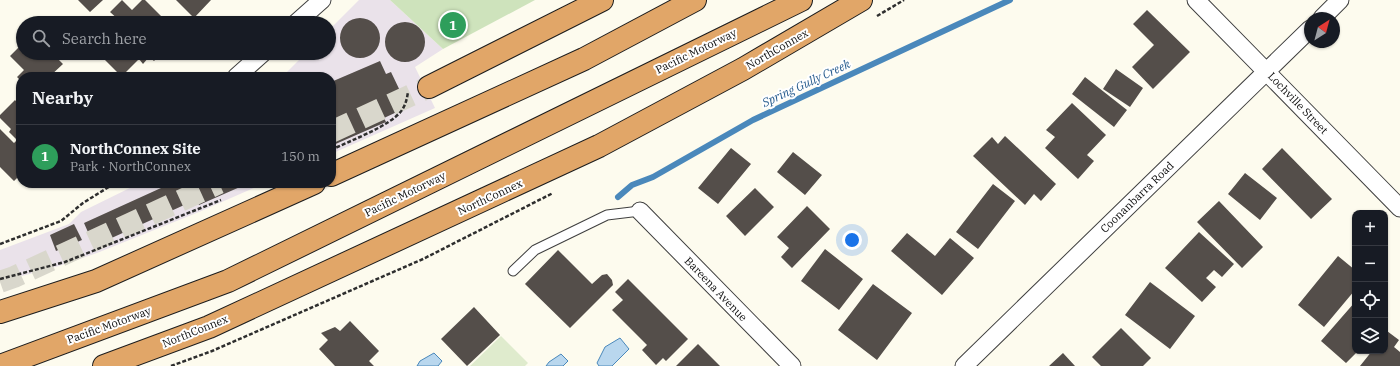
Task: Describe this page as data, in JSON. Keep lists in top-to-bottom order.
{
  "streets": {
    "highway": ["NorthConnex", "Pacific Motorway"],
    "street": ["Lochville Street", "Coonanbarra Road", "Bareena Avenue"]
  },
  "crossings": [
    ["Lochville Street", "Coonanbarra Road"]
  ],
  "water": ["Spring Gully Creek"],
  "north": "top right",
  "page": {
    "pins": "1",
    "search": "Search here",
    "heading": "Nearby",
    "list": [
      {
        "mark": "1",
        "name": "NorthConnex Site",
        "note": "Park · NorthConnex",
        "value": "150 m"
      }
    ],
    "map_buttons": ["+", "−"]
  }
}
